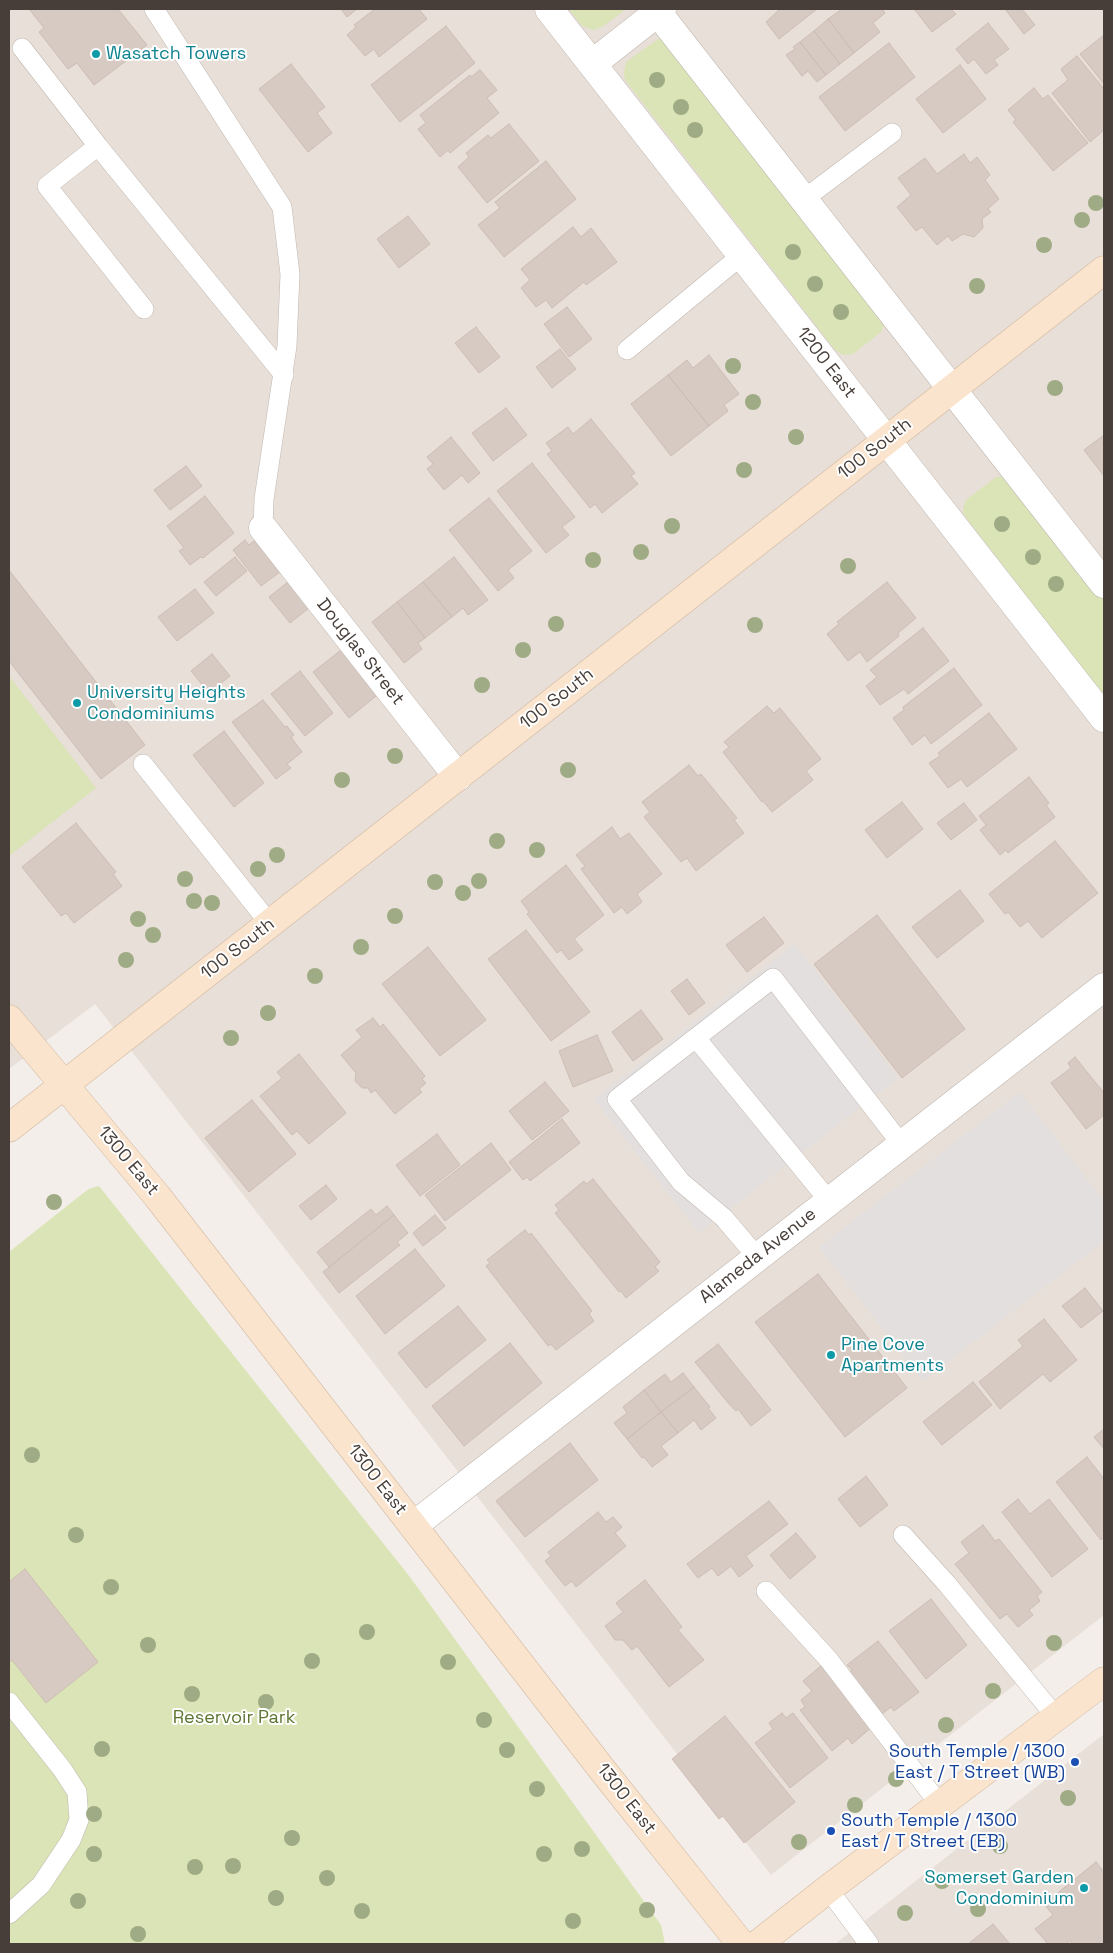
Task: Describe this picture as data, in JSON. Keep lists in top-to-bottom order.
{
  "streets": {
    "main road": ["100 South", "1300 East"],
    "street": ["1200 East", "Douglas Street", "Alameda Avenue"]
  },
  "crossings": [
    ["1200 East", "100 South"],
    ["100 South", "Douglas Street"],
    ["100 South", "1300 East"],
    ["1300 East", "Alameda Avenue"]
  ],
  "parks": ["Reservoir Park"],
  "places": [
    "Wasatch Towers",
    "University Heights Condominiums",
    "Pine Cove Apartments",
    "South Temple / 1300 East / T Street (WB)",
    "South Temple / 1300 East / T Street (EB)",
    "Somerset Garden Condominium"
  ]
}
